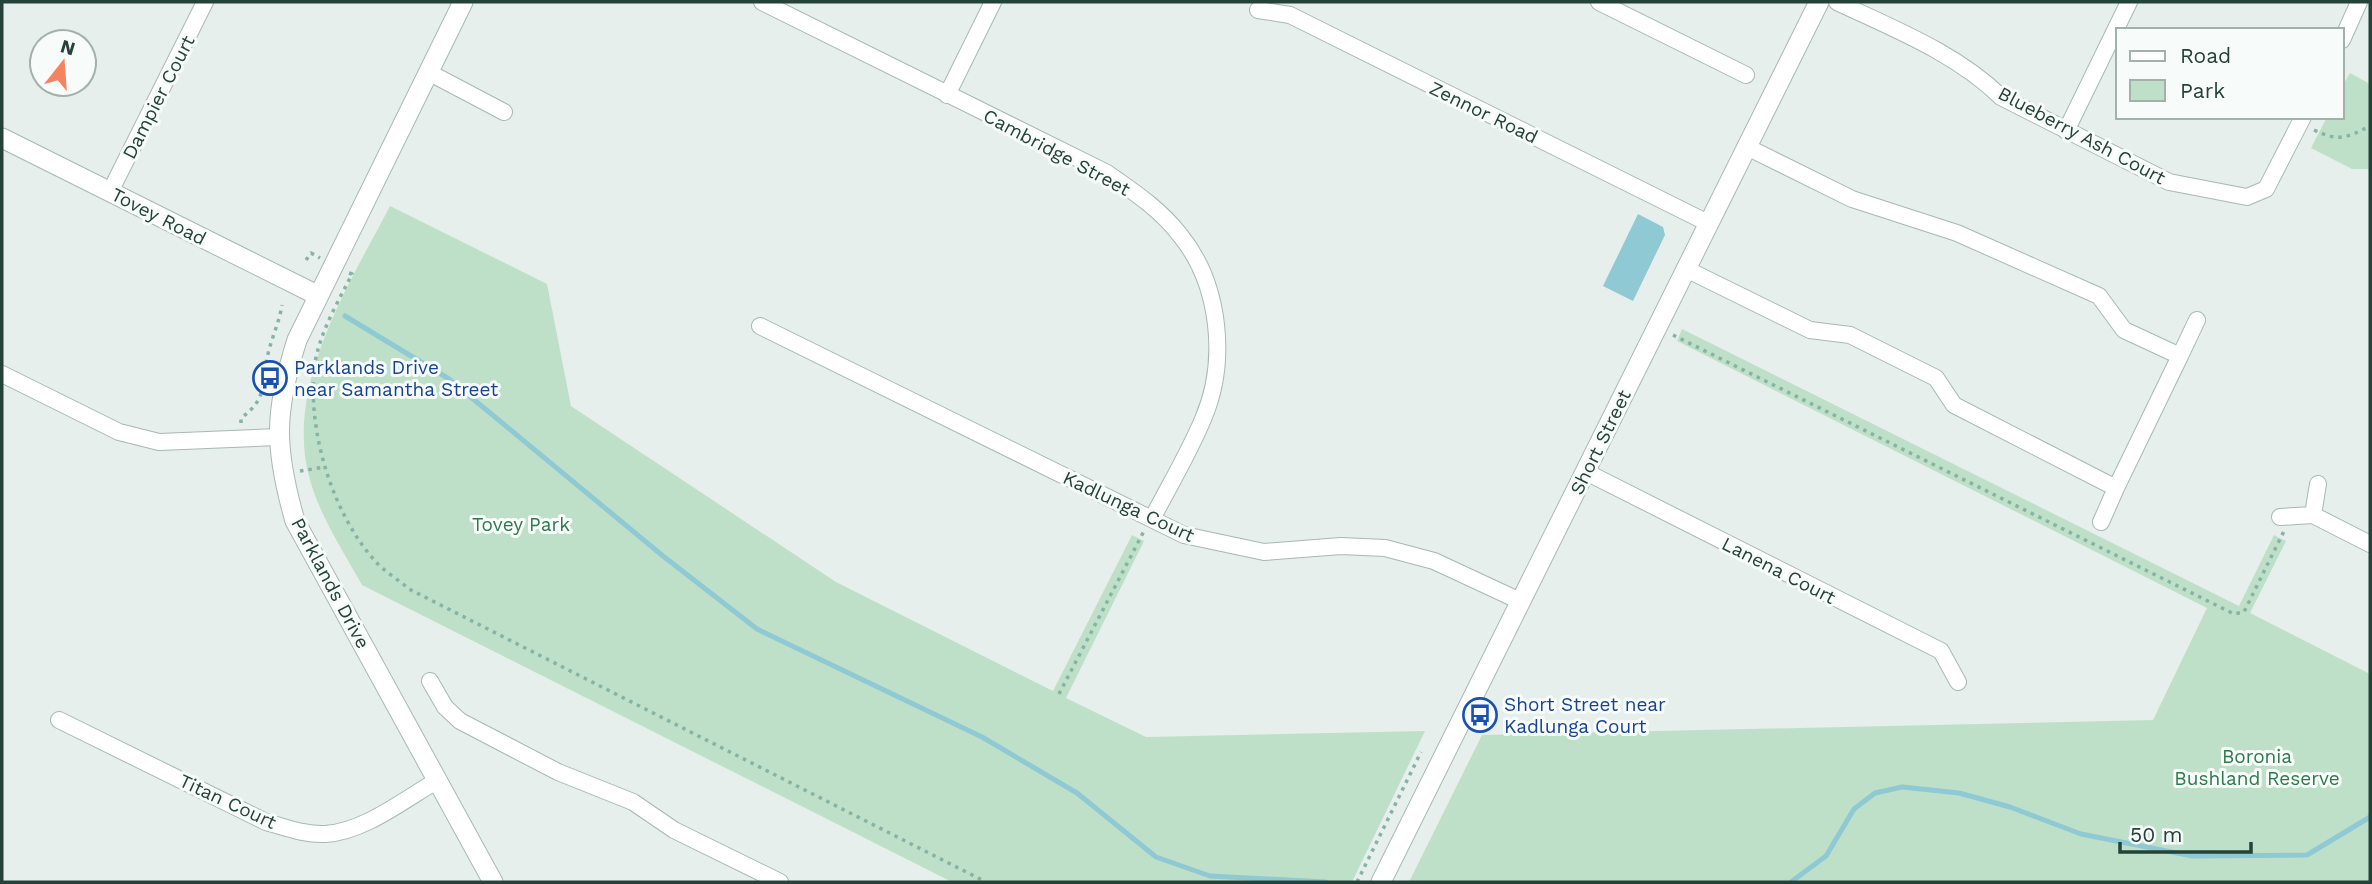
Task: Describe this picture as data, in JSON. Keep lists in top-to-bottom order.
{
  "streets": {
    "street": [
      "Dampier Court",
      "Zennor Road",
      "Blueberry Ash Court",
      "Cambridge Street",
      "Tovey Road",
      "Short Street",
      "Kadlunga Court",
      "Lanena Court",
      "Parklands Drive",
      "Titan Court"
    ]
  },
  "crossings": [
    ["Dampier Court", "Tovey Road"],
    ["Zennor Road", "Short Street"],
    ["Cambridge Street", "Kadlunga Court"],
    ["Tovey Road", "Parklands Drive"],
    ["Short Street", "Kadlunga Court"],
    ["Short Street", "Lanena Court"],
    ["Parklands Drive", "Titan Court"]
  ],
  "parks": ["Tovey Park", "Boronia Bushland Reserve"],
  "places": {
    "bus stop": ["Parklands Drive near Samantha Street", "Short Street near Kadlunga Court"]
  },
  "legend": ["Road", "Park"],
  "scale_bar": "50 m",
  "north": "top"
}
